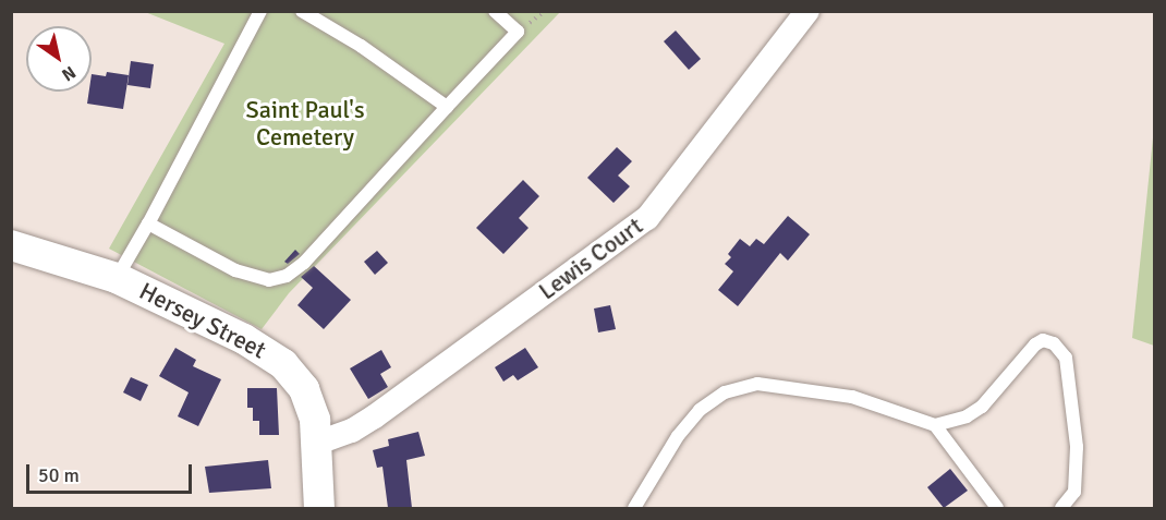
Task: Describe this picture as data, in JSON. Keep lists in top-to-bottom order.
{
  "streets": {
    "street": ["Lewis Court", "Hersey Street"]
  },
  "crossings": [
    ["Lewis Court", "Hersey Street"]
  ],
  "parks": ["Saint Paul's Cemetery"],
  "scale_bar": "50 m",
  "north": "bottom right"
}
